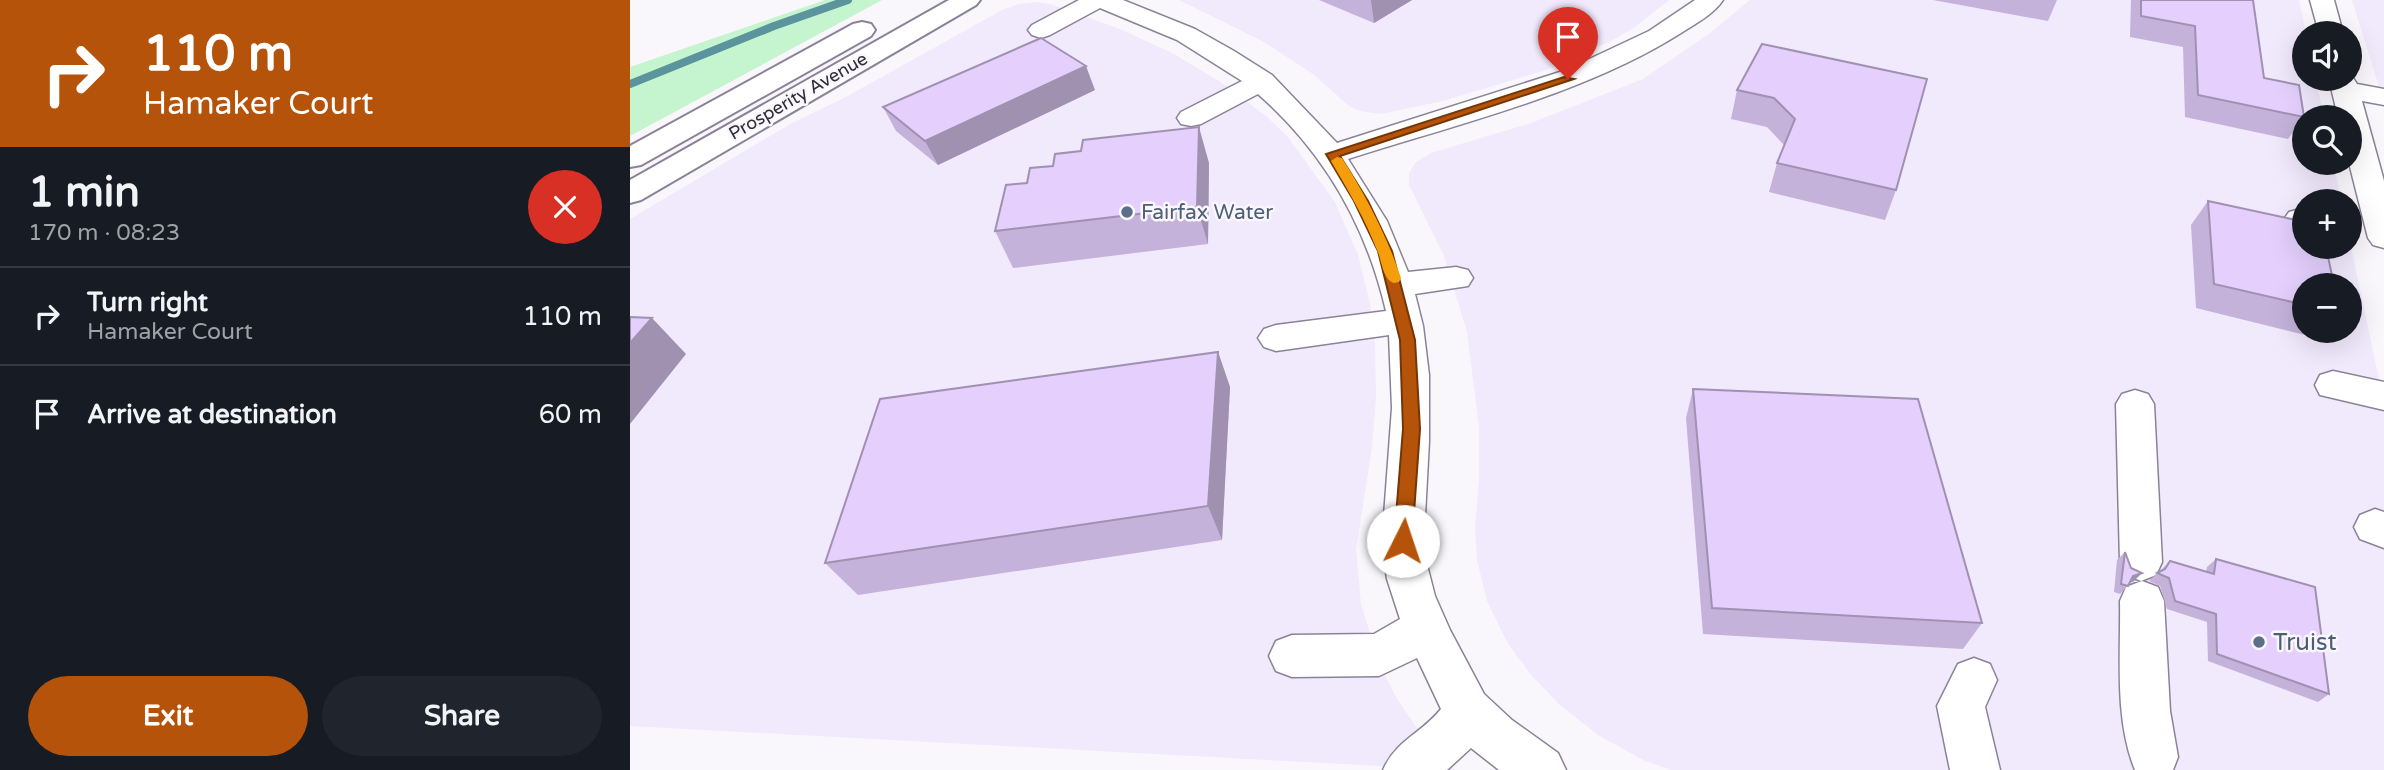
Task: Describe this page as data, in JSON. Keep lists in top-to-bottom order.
{
  "streets": {
    "main road": ["Prosperity Avenue"]
  },
  "places": ["Fairfax Water", "Truist"],
  "page": {
    "turn": ["110 m", "Hamaker Court"],
    "map_buttons": ["+", "−"],
    "heading": ["1 min", "170 m · 08:23"],
    "list": [
      {
        "name": "Turn right",
        "note": "Hamaker Court",
        "value": "110 m"
      },
      {
        "name": "Arrive at destination",
        "value": "60 m"
      }
    ],
    "buttons": ["Exit", "Share"]
  }
}
